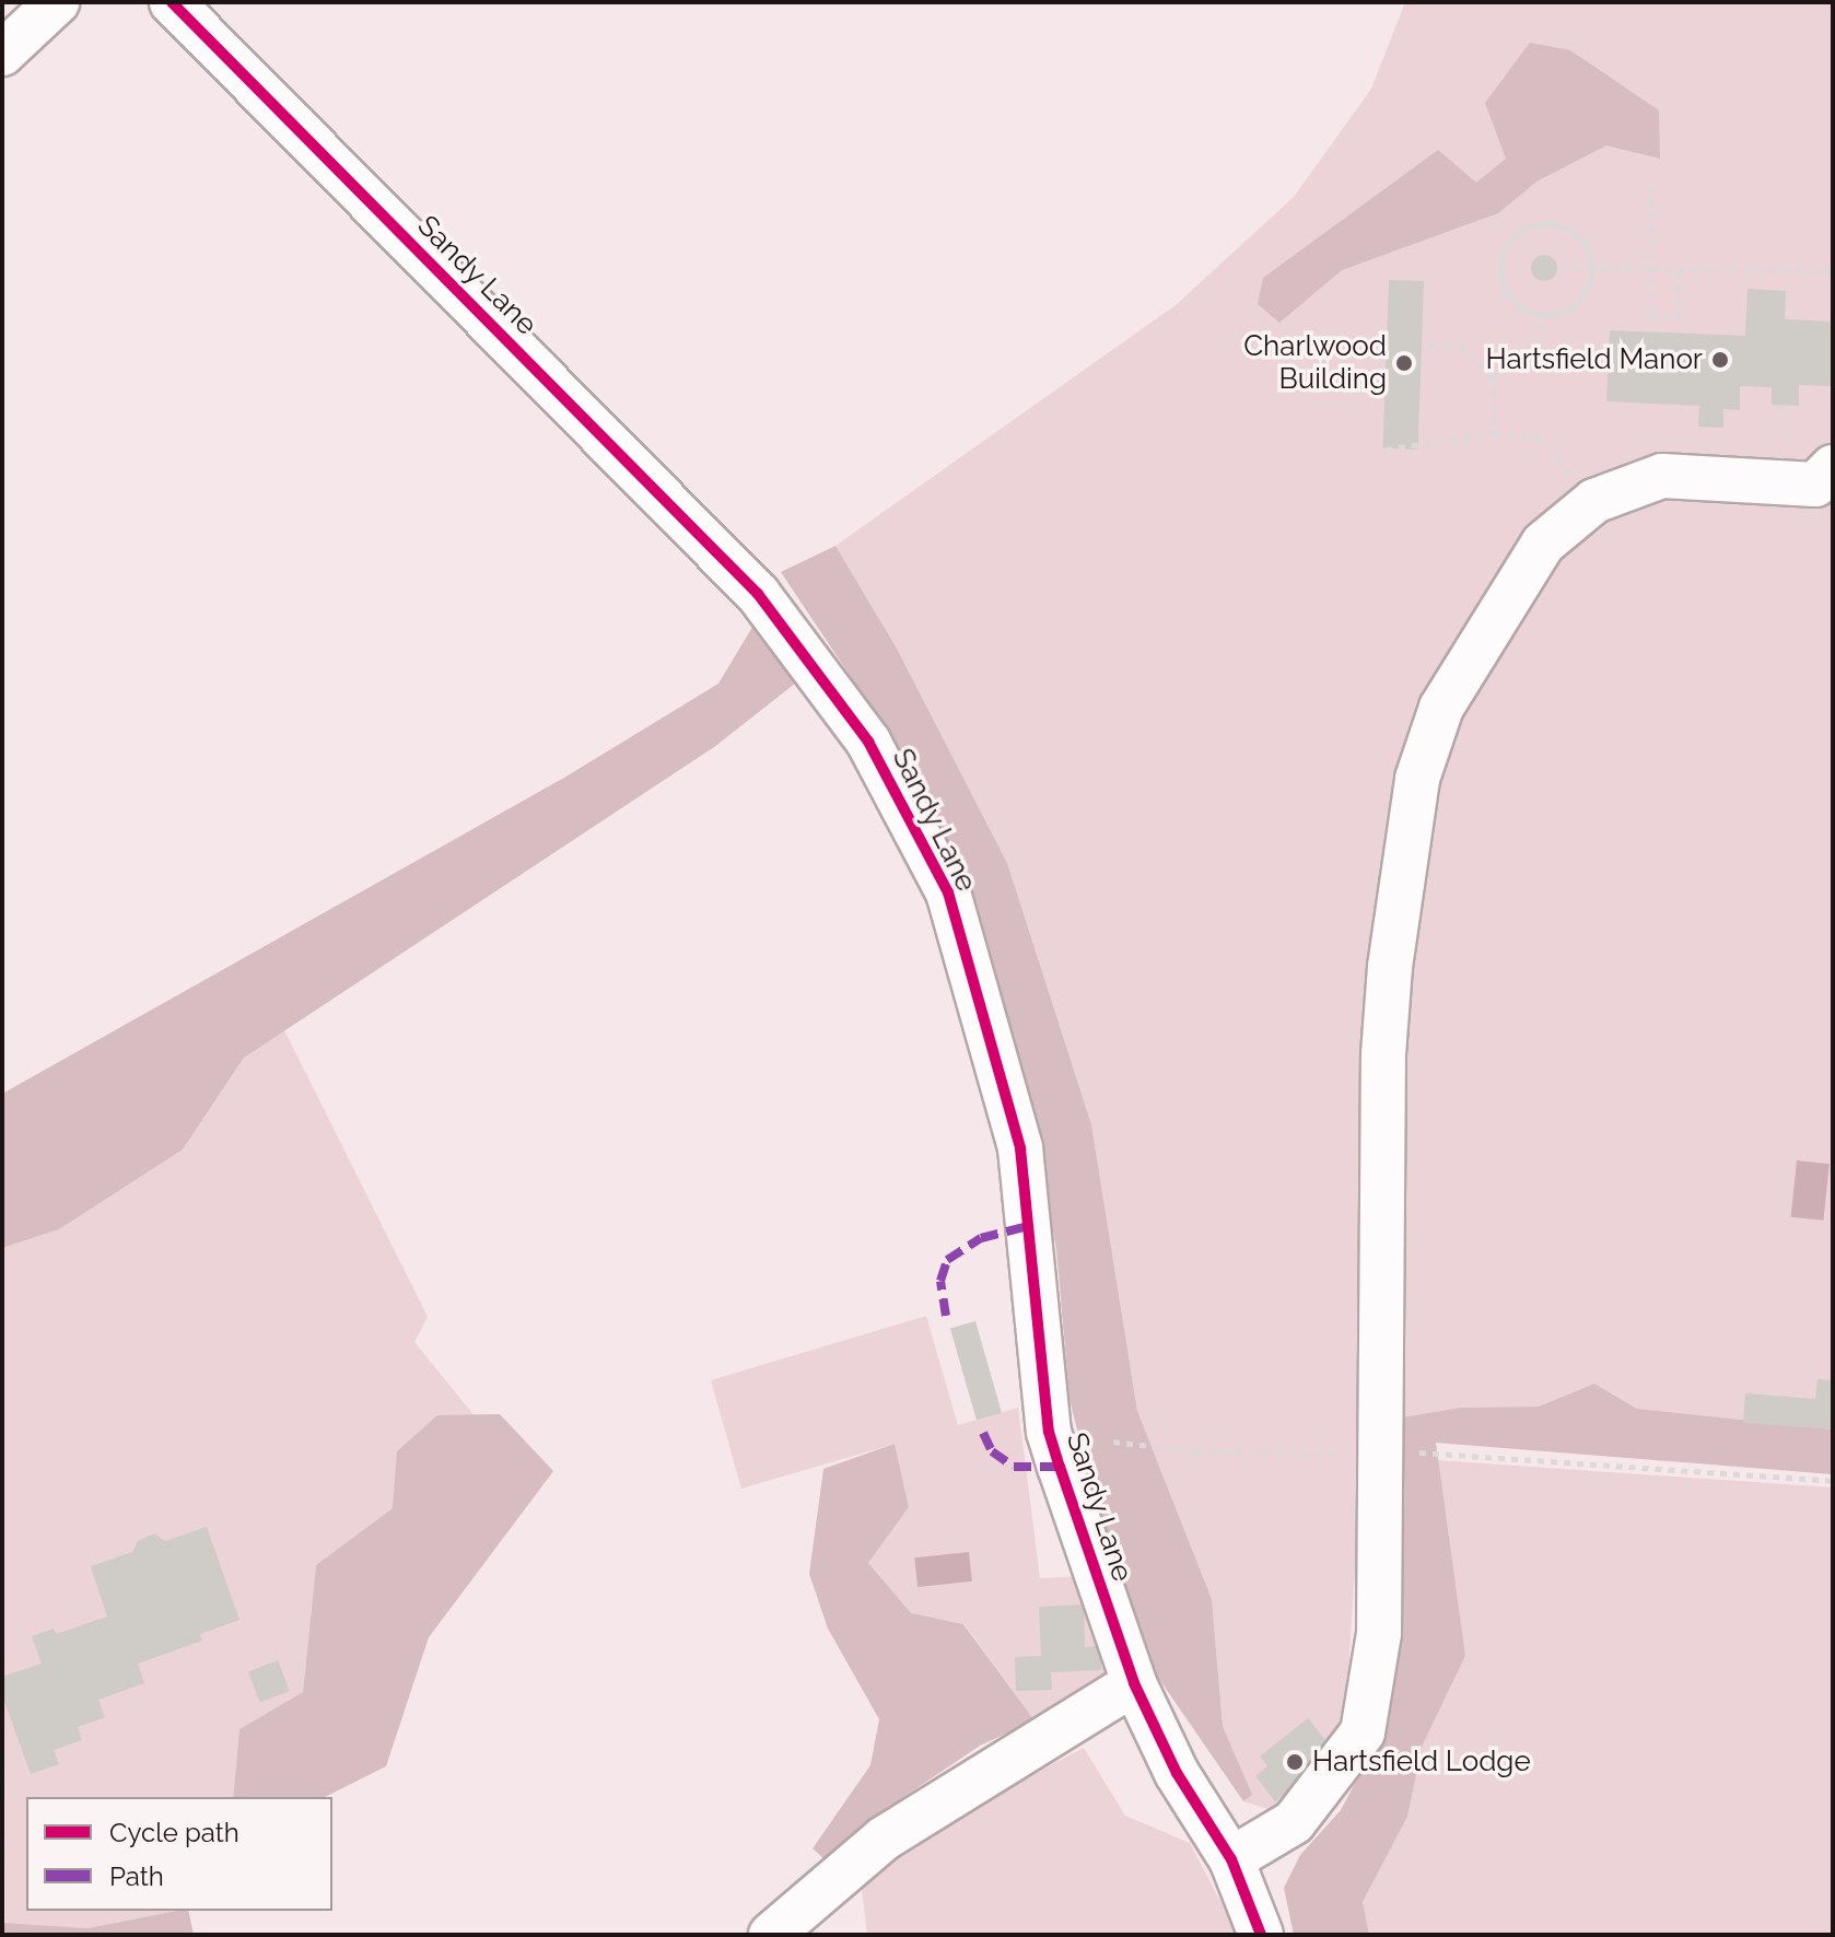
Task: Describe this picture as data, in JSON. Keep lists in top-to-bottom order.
{
  "streets": {
    "street": ["Sandy Lane"]
  },
  "places": ["Hartsfield Manor", "Charlwood Building", "Hartsfield Lodge"],
  "legend": ["Cycle path", "Path"]
}
